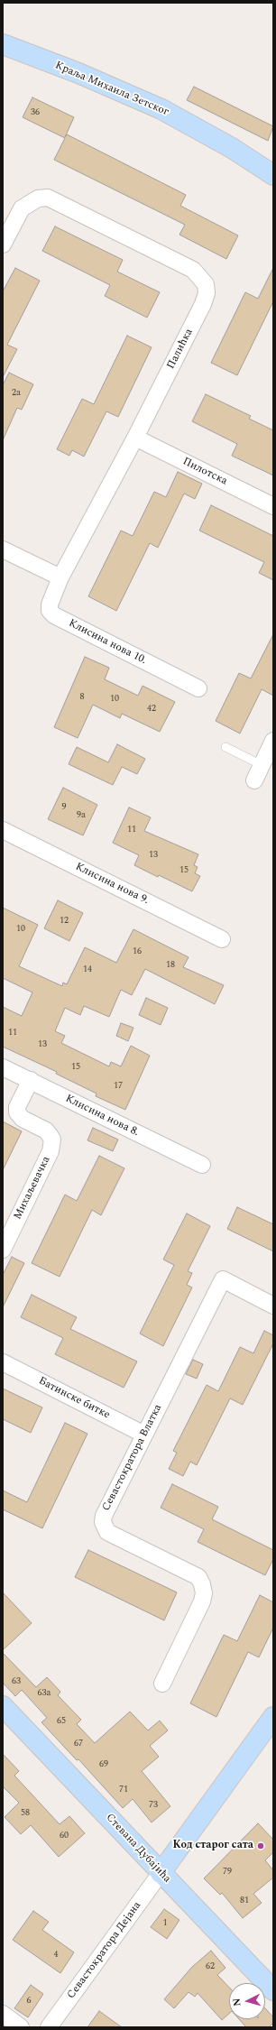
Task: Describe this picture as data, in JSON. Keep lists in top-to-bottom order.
{
  "streets": {
    "street": [
      "Краља Михаила Зетског",
      "Палићка",
      "Пилотска",
      "Клисина нова 10.",
      "Клисина нова 9.",
      "Клисина нова 8.",
      "Михаљевачка",
      "Батинске битке",
      "Севастократора Влатка",
      "Стевана Дубајића",
      "Севастократора Дејана"
    ]
  },
  "crossings": [
    ["Палићка", "Пилотска"],
    ["Палићка", "Клисина нова 10."],
    ["Клисина нова 8.", "Михаљевачка"],
    ["Батинске битке", "Севастократора Влатка"],
    ["Стевана Дубајића", "Севастократора Дејана"]
  ],
  "places": ["Код старог сата"],
  "house_numbers": [
    "36",
    "2a",
    "8",
    "10",
    "42",
    "9",
    "9a",
    "11",
    "13",
    "15",
    "12",
    "10",
    "16",
    "18",
    "14",
    "11",
    "13",
    "15",
    "17",
    "63",
    "63a",
    "65",
    "67",
    "69",
    "71",
    "73",
    "58",
    "60",
    "79",
    "81",
    "1",
    "4",
    "62",
    "6"
  ],
  "north": "left"
}
